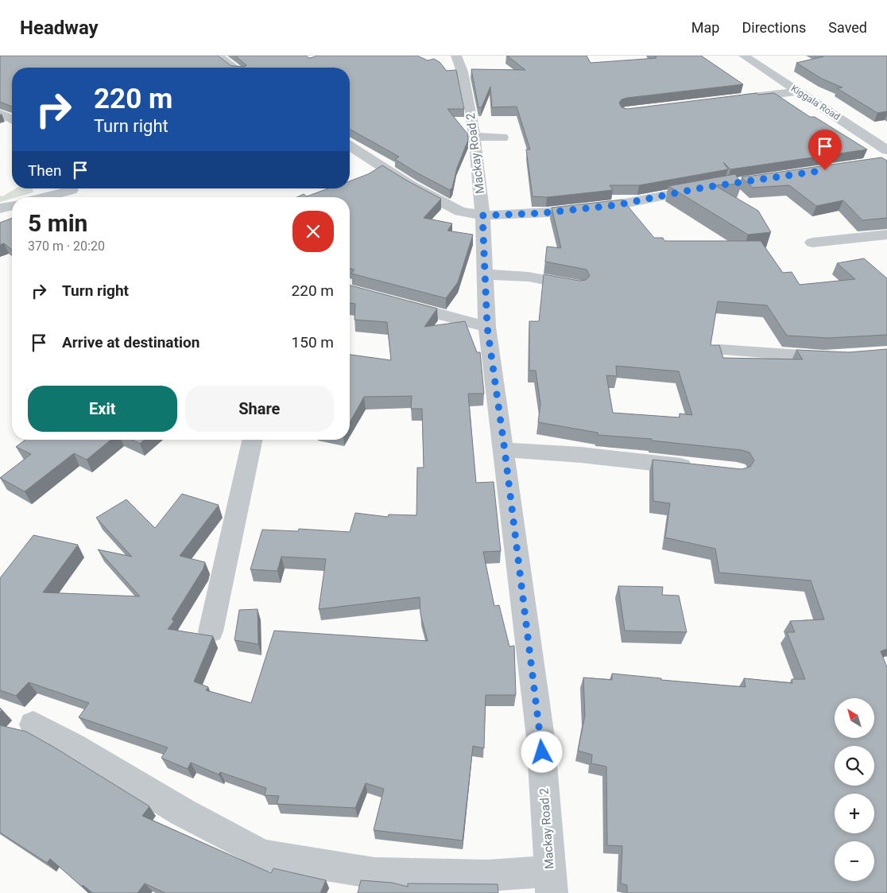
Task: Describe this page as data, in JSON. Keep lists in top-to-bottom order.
{
  "streets": {
    "street": ["Kiggala Road", "Mackay Road 2"]
  },
  "north": "top left",
  "page": {
    "header": "Headway",
    "nav": ["Map", "Directions", "Saved"],
    "turn": ["220 m", "Turn right"],
    "then": "Then",
    "heading": ["5 min", "370 m · 20:20"],
    "list": [
      {
        "name": "Turn right",
        "value": "220 m"
      },
      {
        "name": "Arrive at destination",
        "value": "150 m"
      }
    ],
    "buttons": ["Exit", "Share"],
    "map_buttons": ["+", "−"]
  }
}
